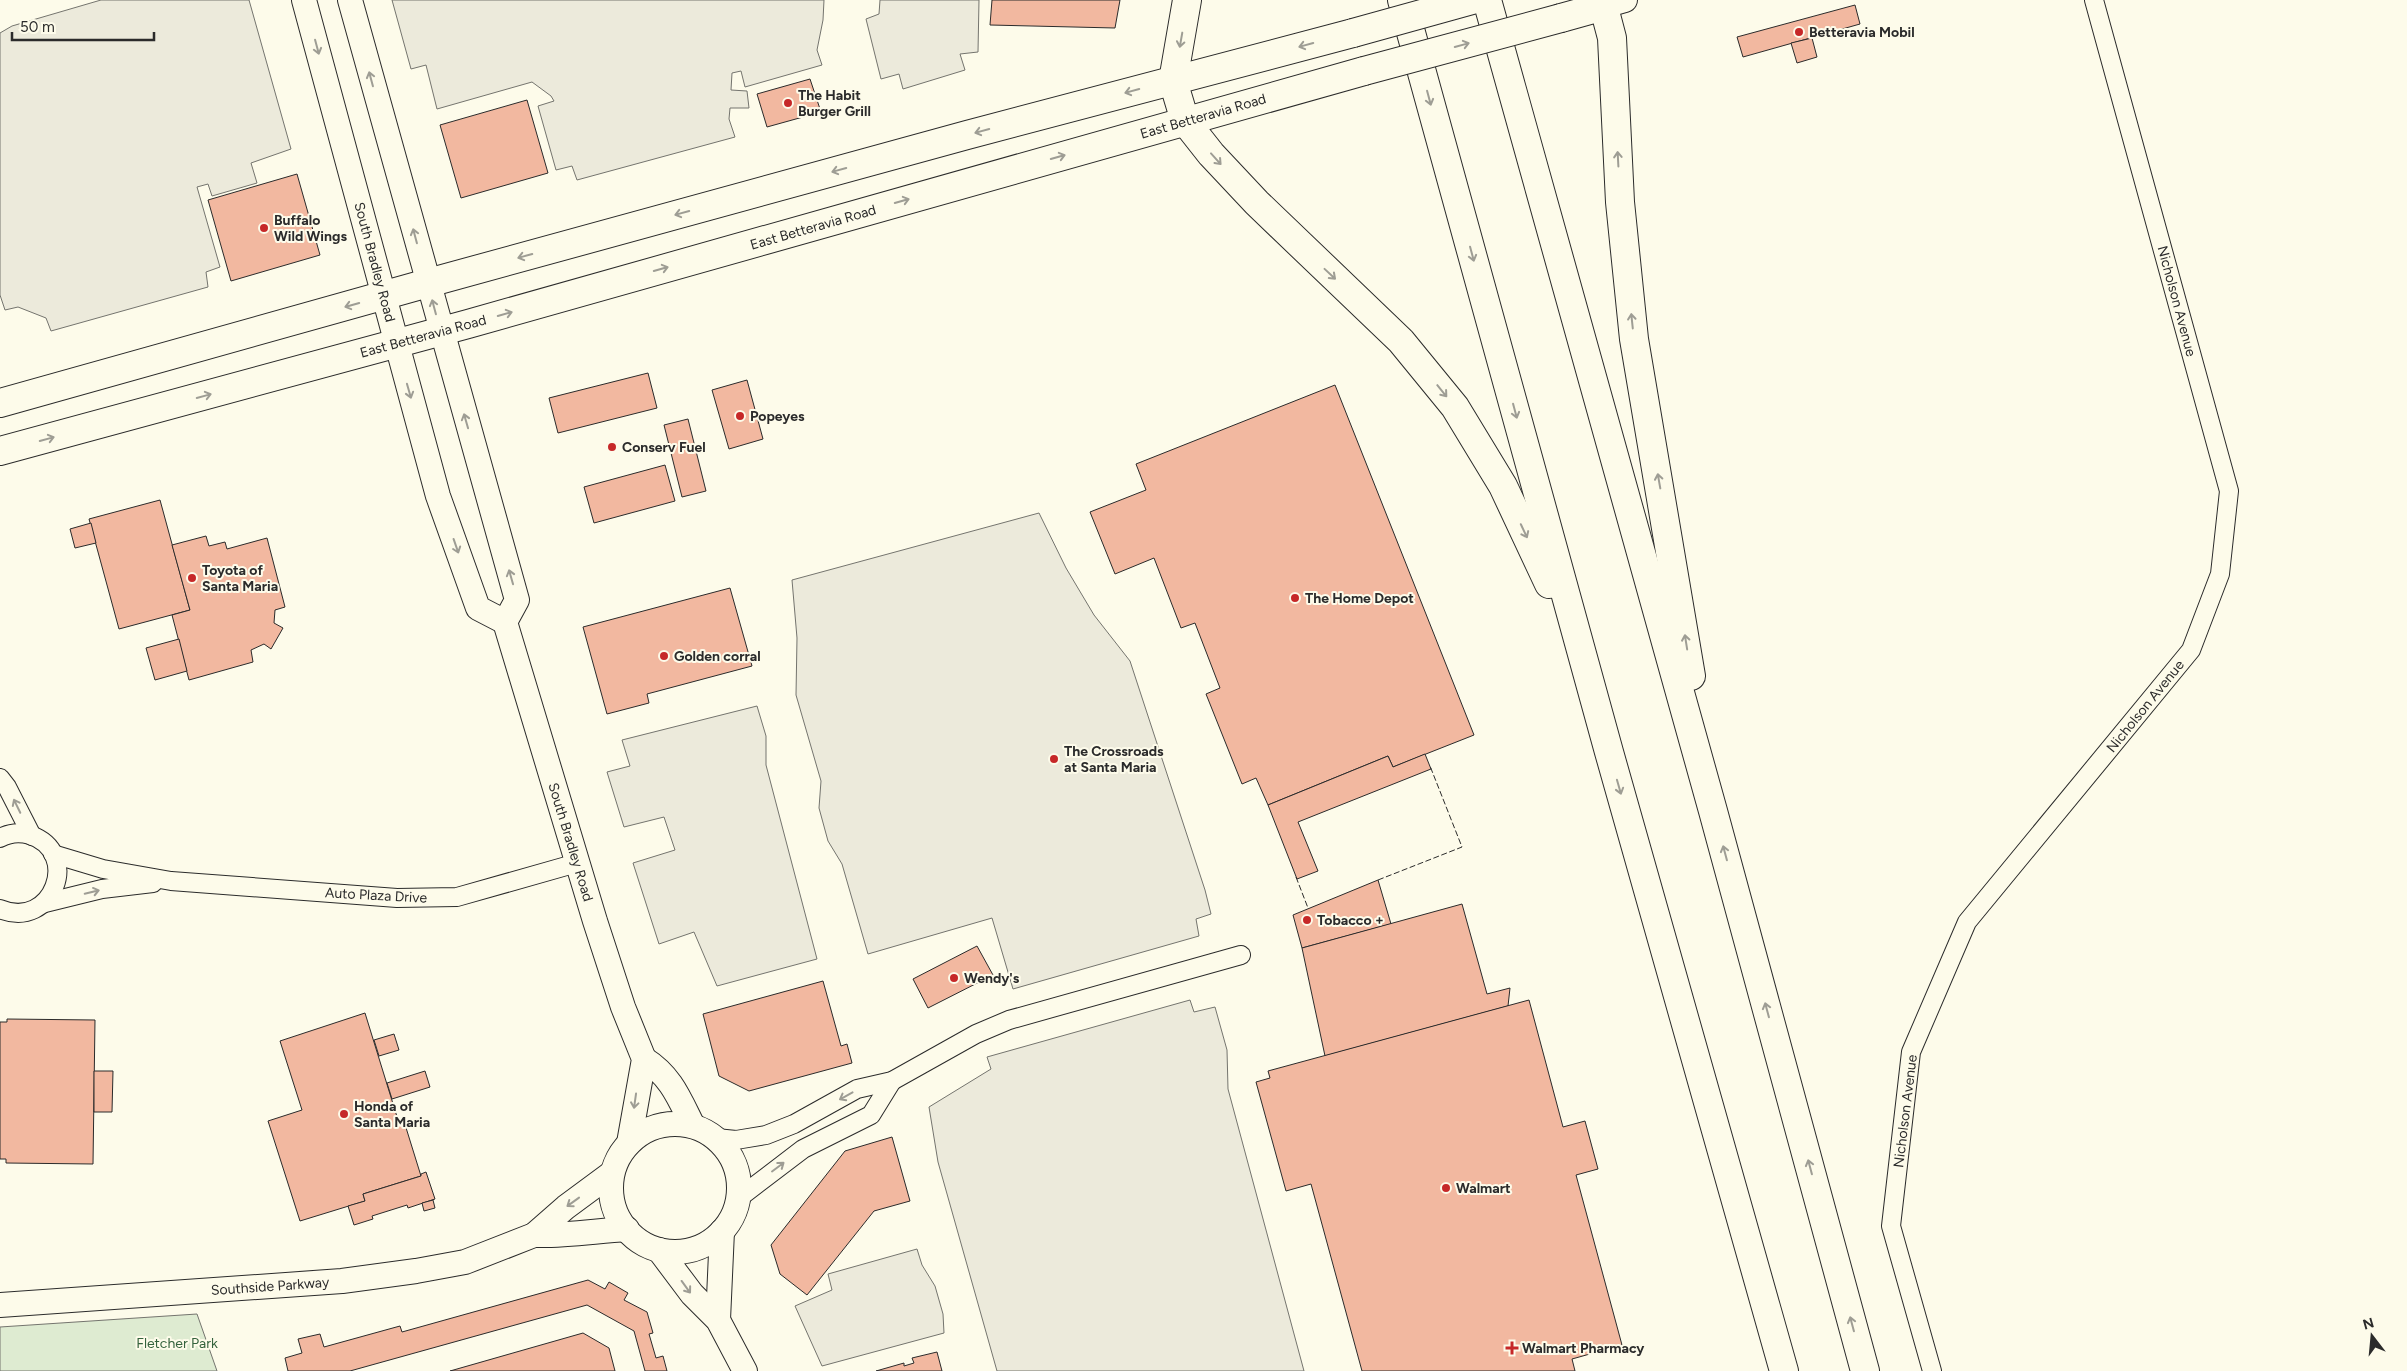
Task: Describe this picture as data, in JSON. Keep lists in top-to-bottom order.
{
  "streets": {
    "highway": ["East Betteravia Road"],
    "street": [
      "South Bradley Road",
      "Nicholson Avenue",
      "Auto Plaza Drive",
      "Southside Parkway"
    ]
  },
  "crossings": [
    ["East Betteravia Road", "South Bradley Road"],
    ["South Bradley Road", "Auto Plaza Drive"]
  ],
  "parks": ["Fletcher Park"],
  "places": {
    "other": [
      "Betteravia Mobil",
      "The Habit Burger Grill",
      "Buffalo Wild Wings",
      "Popeyes",
      "Conserv Fuel",
      "Toyota of Santa Maria",
      "The Home Depot",
      "Golden corral",
      "The Crossroads at Santa Maria",
      "Tobacco +",
      "Wendy's",
      "Honda of Santa Maria",
      "Walmart"
    ],
    "health": ["Walmart Pharmacy"]
  },
  "scale_bar": "50 m",
  "north": "top"
}
